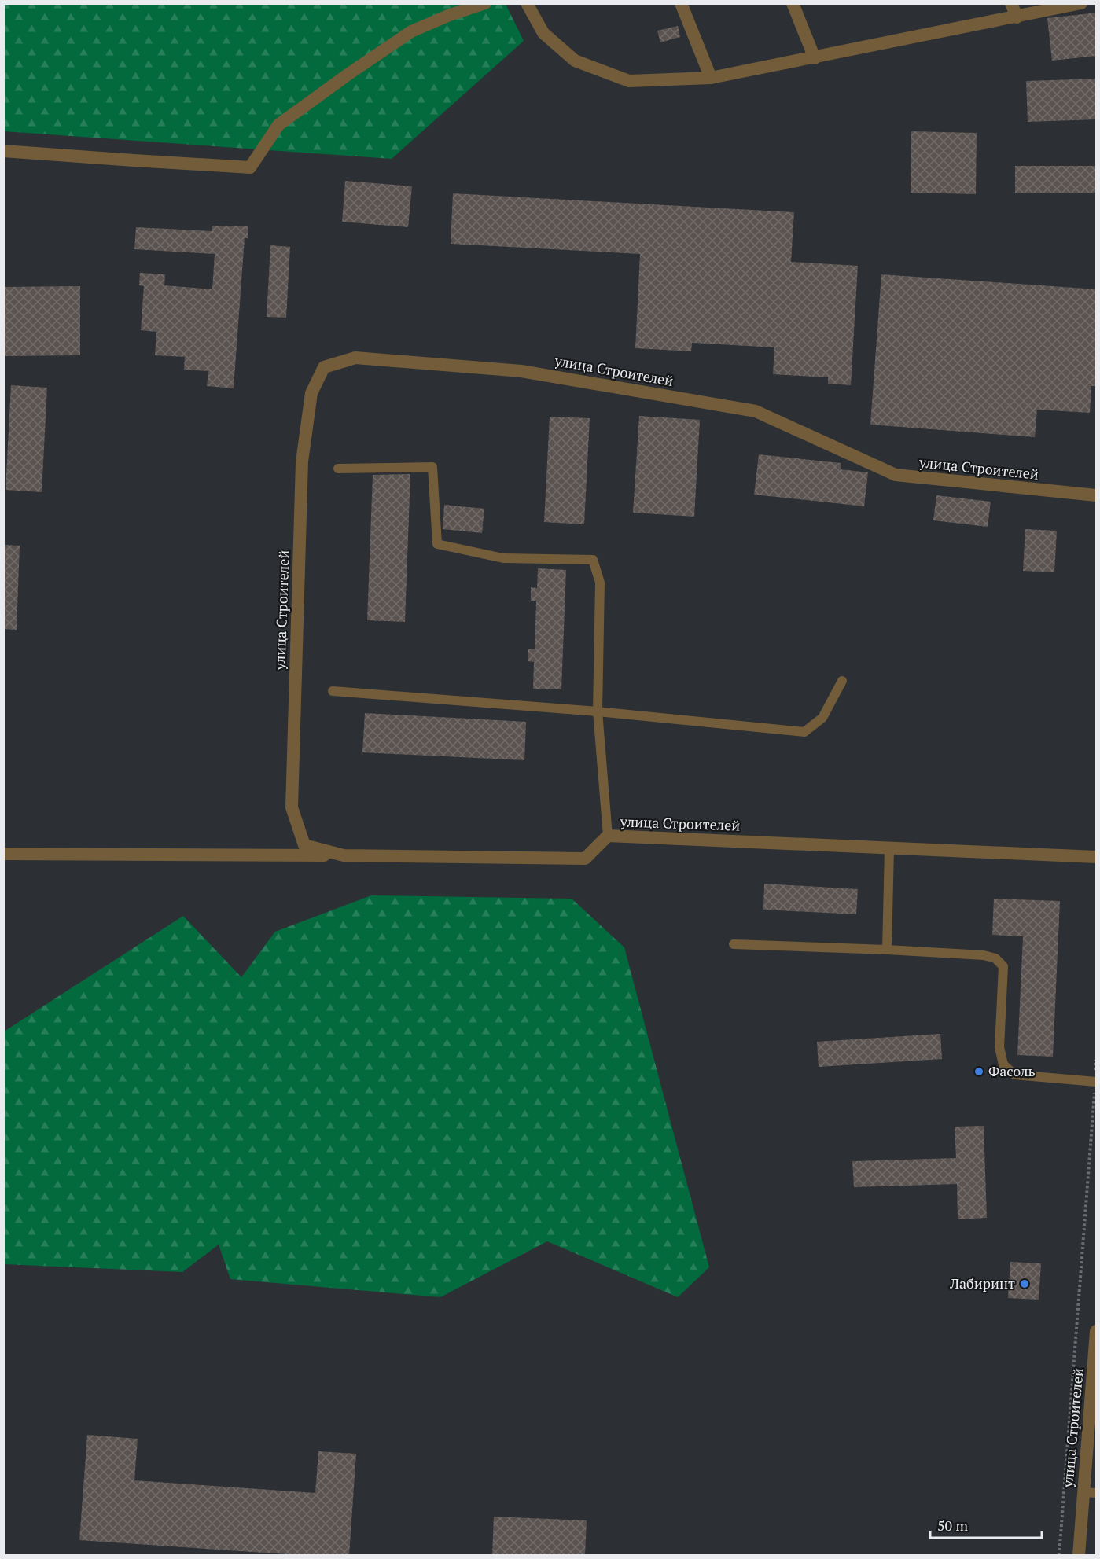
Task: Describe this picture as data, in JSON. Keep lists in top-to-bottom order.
{
  "streets": {
    "street": ["улица Строителей"]
  },
  "places": ["Фасоль", "Лабиринт"],
  "scale_bar": "50 m"
}
